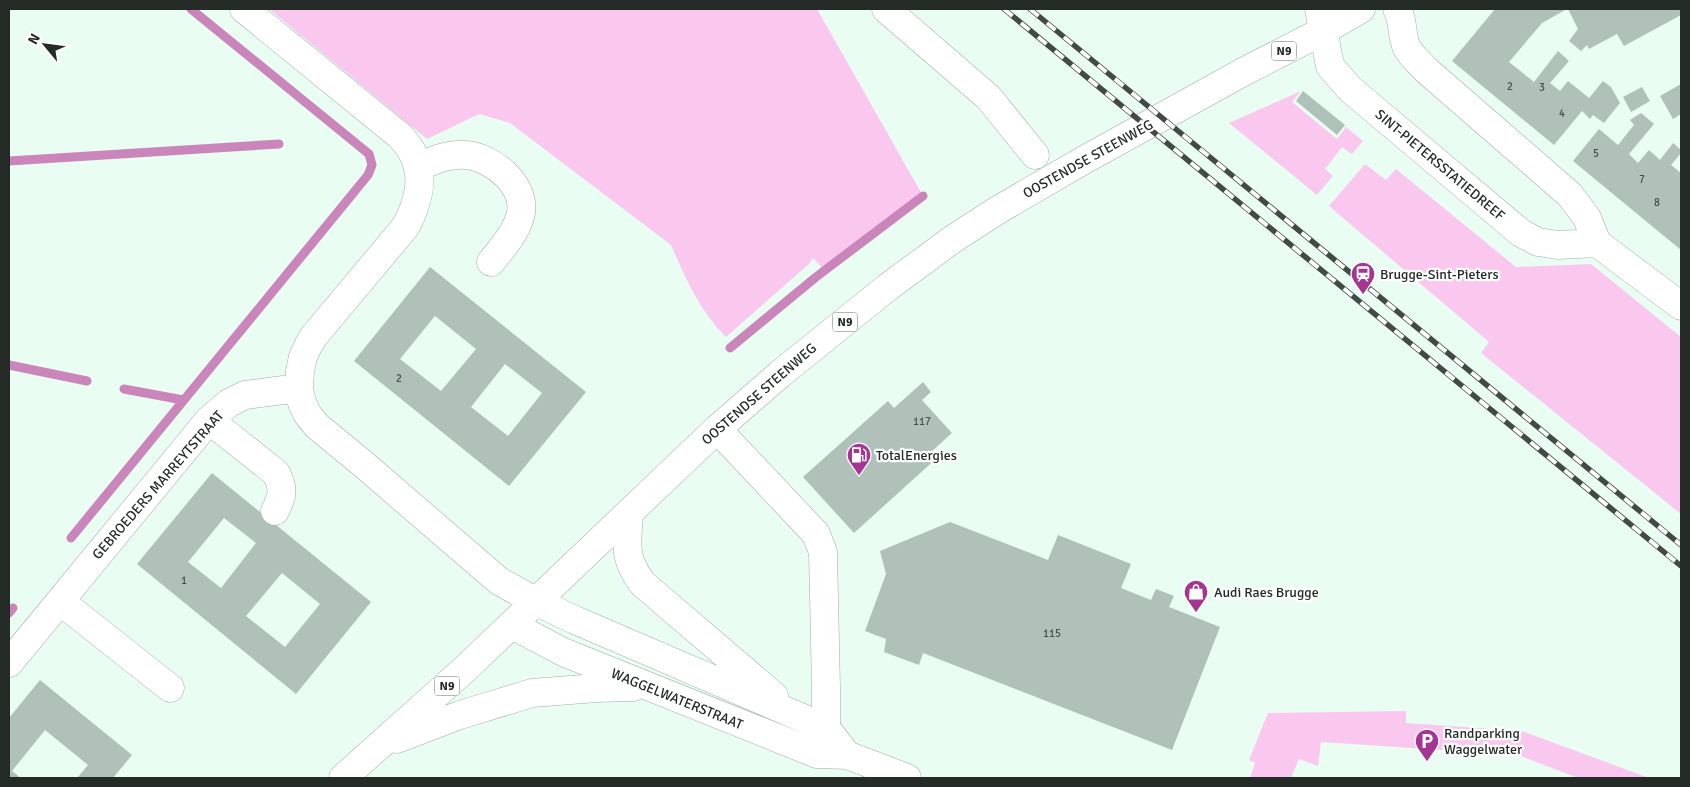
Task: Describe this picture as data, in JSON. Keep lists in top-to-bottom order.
{
  "streets": {
    "main road": [
      "N9",
      "OOSTENDSE STEENWEG",
      "SINT-PIETERSSTATIEDREEF",
      "GEBROEDERS MARREYTSTRAAT",
      "WAGGELWATERSTRAAT"
    ]
  },
  "crossings": [
    ["OOSTENDSE STEENWEG", "SINT-PIETERSSTATIEDREEF"],
    ["OOSTENDSE STEENWEG", "WAGGELWATERSTRAAT"]
  ],
  "places": {
    "station": ["Brugge-Sint-Pieters"],
    "fuel station": ["TotalEnergies"],
    "shop": ["Audi Raes Brugge"],
    "parking": ["Randparking Waggelwater"]
  },
  "house_numbers": [
    "2",
    "3",
    "4",
    "5",
    "7",
    "8",
    "2",
    "117",
    "1",
    "115"
  ],
  "north": "top left"
}
